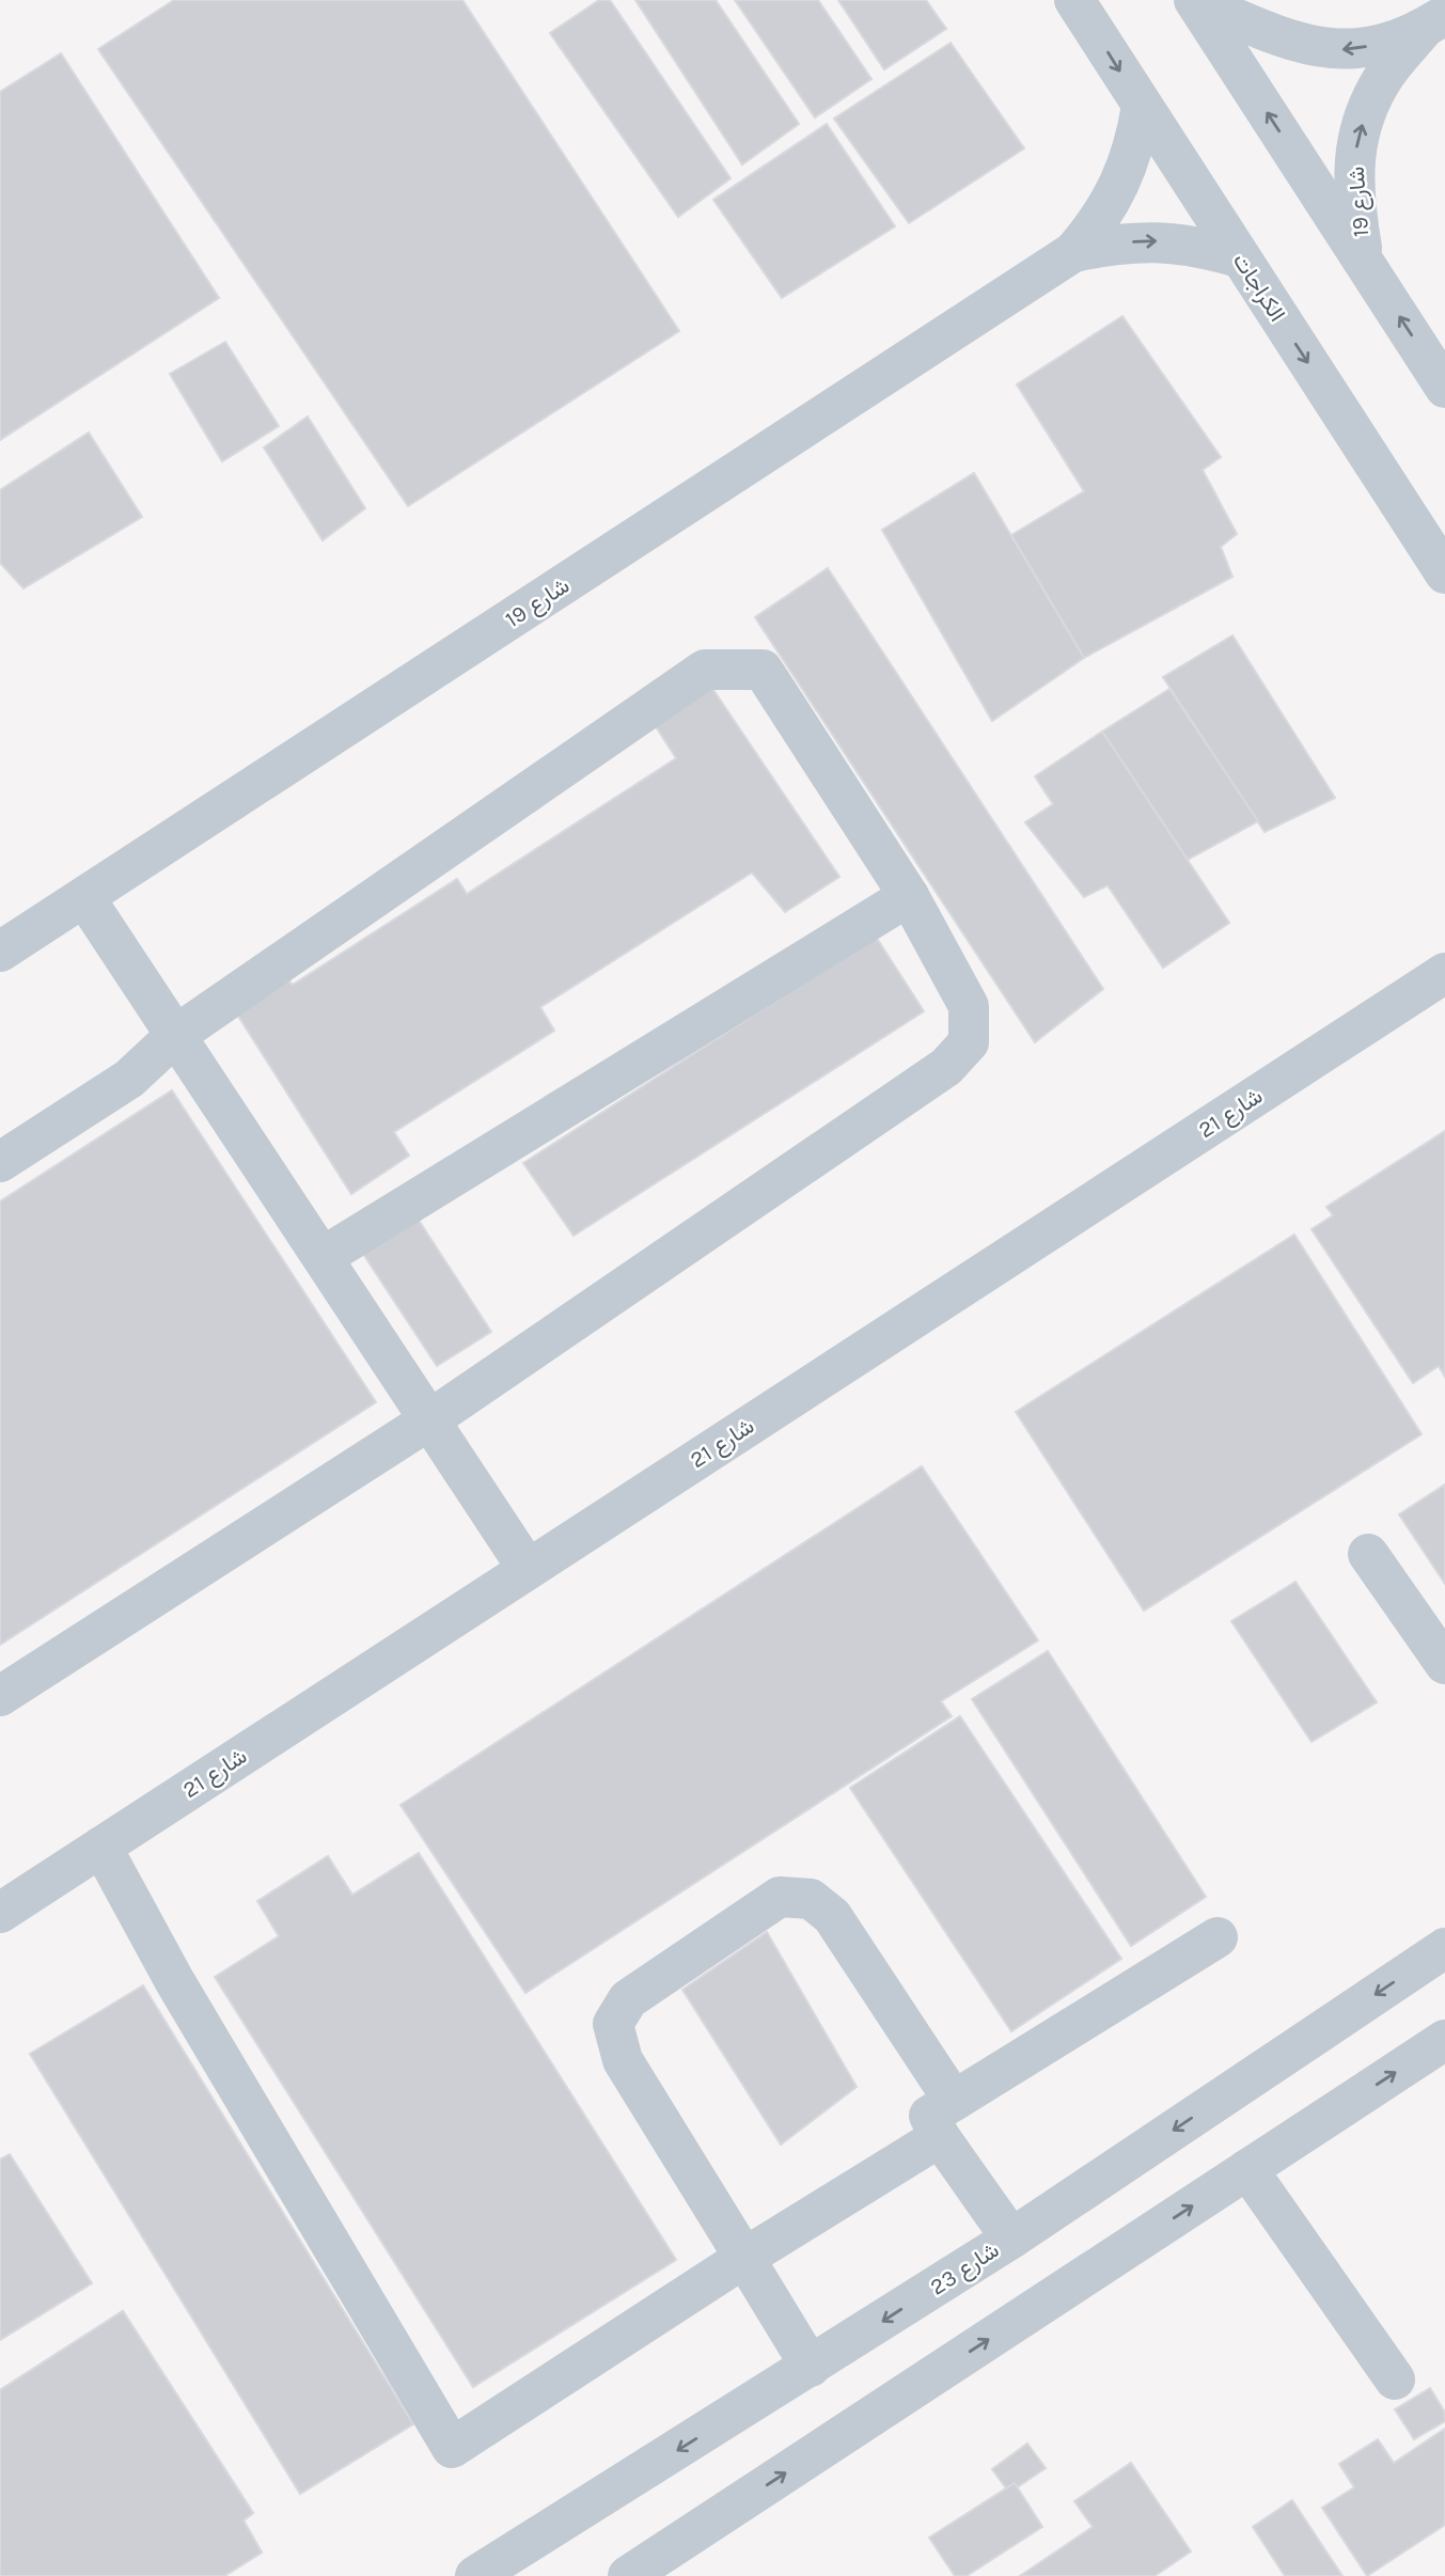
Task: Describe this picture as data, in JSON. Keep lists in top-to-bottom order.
{
  "streets": {
    "street": [
      "شارع 19",
      "الكراجات",
      "شارع 21",
      "شارع 23"
    ]
  },
  "crossings": [
    ["شارع 19", "الكراجات"]
  ]
}
